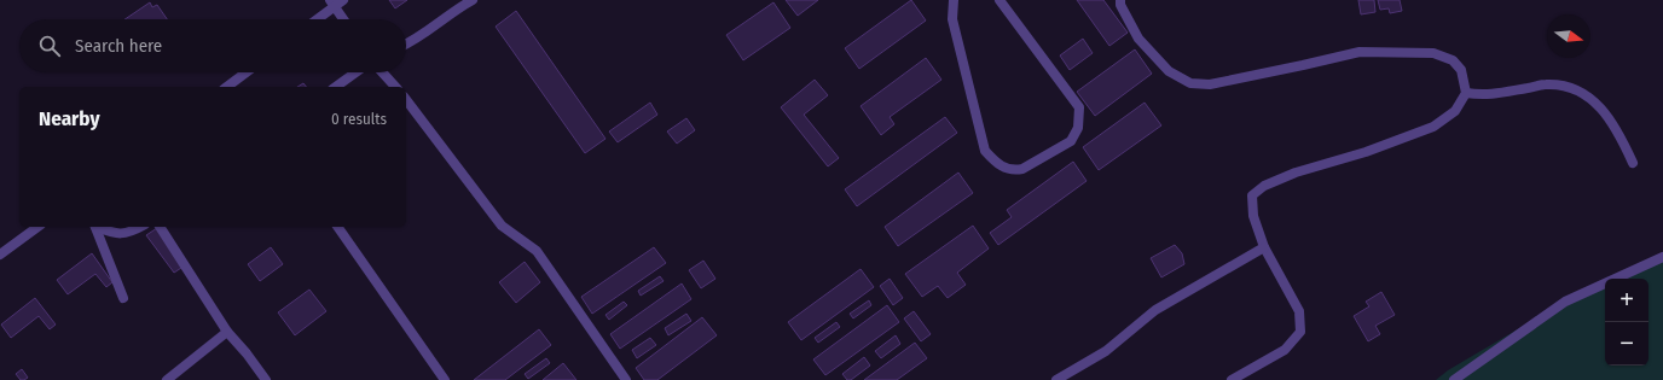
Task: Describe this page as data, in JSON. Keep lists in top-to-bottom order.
{
  "north": "right",
  "page": {
    "search": "Search here",
    "heading": ["Nearby", "0 results"],
    "map_buttons": ["+", "−"]
  }
}
